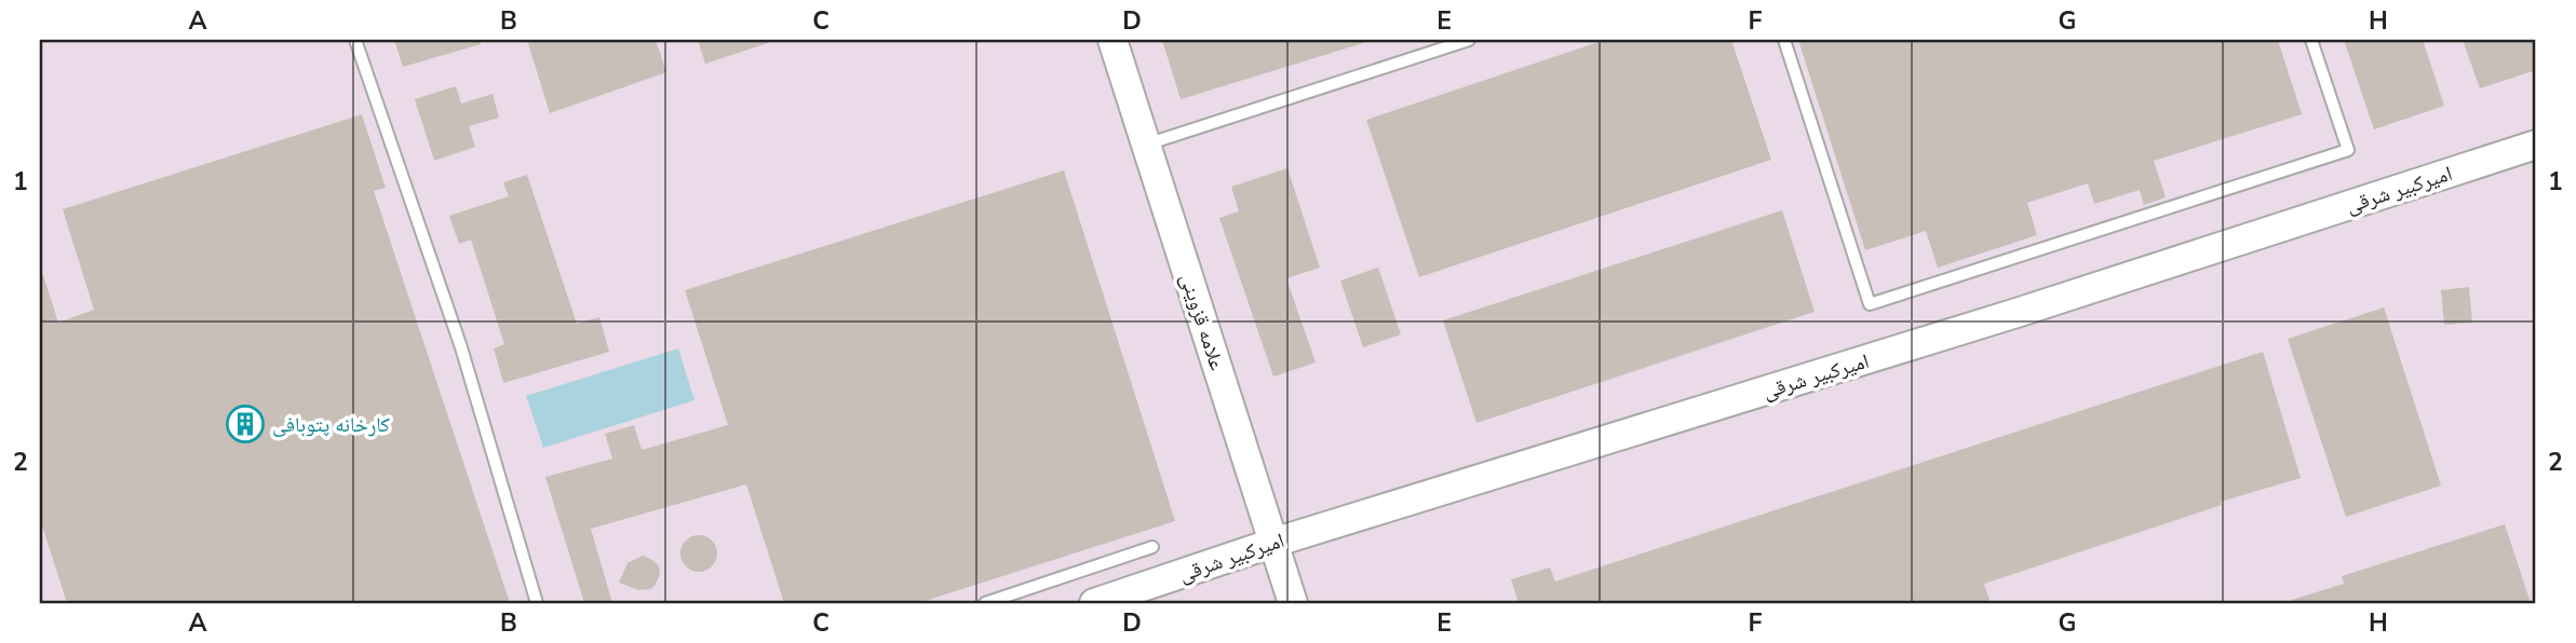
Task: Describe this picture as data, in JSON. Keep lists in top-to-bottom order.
{
  "streets": {
    "street": ["امیرکبیر شرقی", "علامه قزوینی"]
  },
  "crossings": [
    ["امیرکبیر شرقی", "علامه قزوینی"]
  ],
  "places": {
    "building": ["کارخانه پتوبافی"]
  },
  "grid": {
    "columns": [
      "A",
      "B",
      "C",
      "D",
      "E",
      "F",
      "G",
      "H"
    ],
    "rows": ["1", "2"]
  }
}
